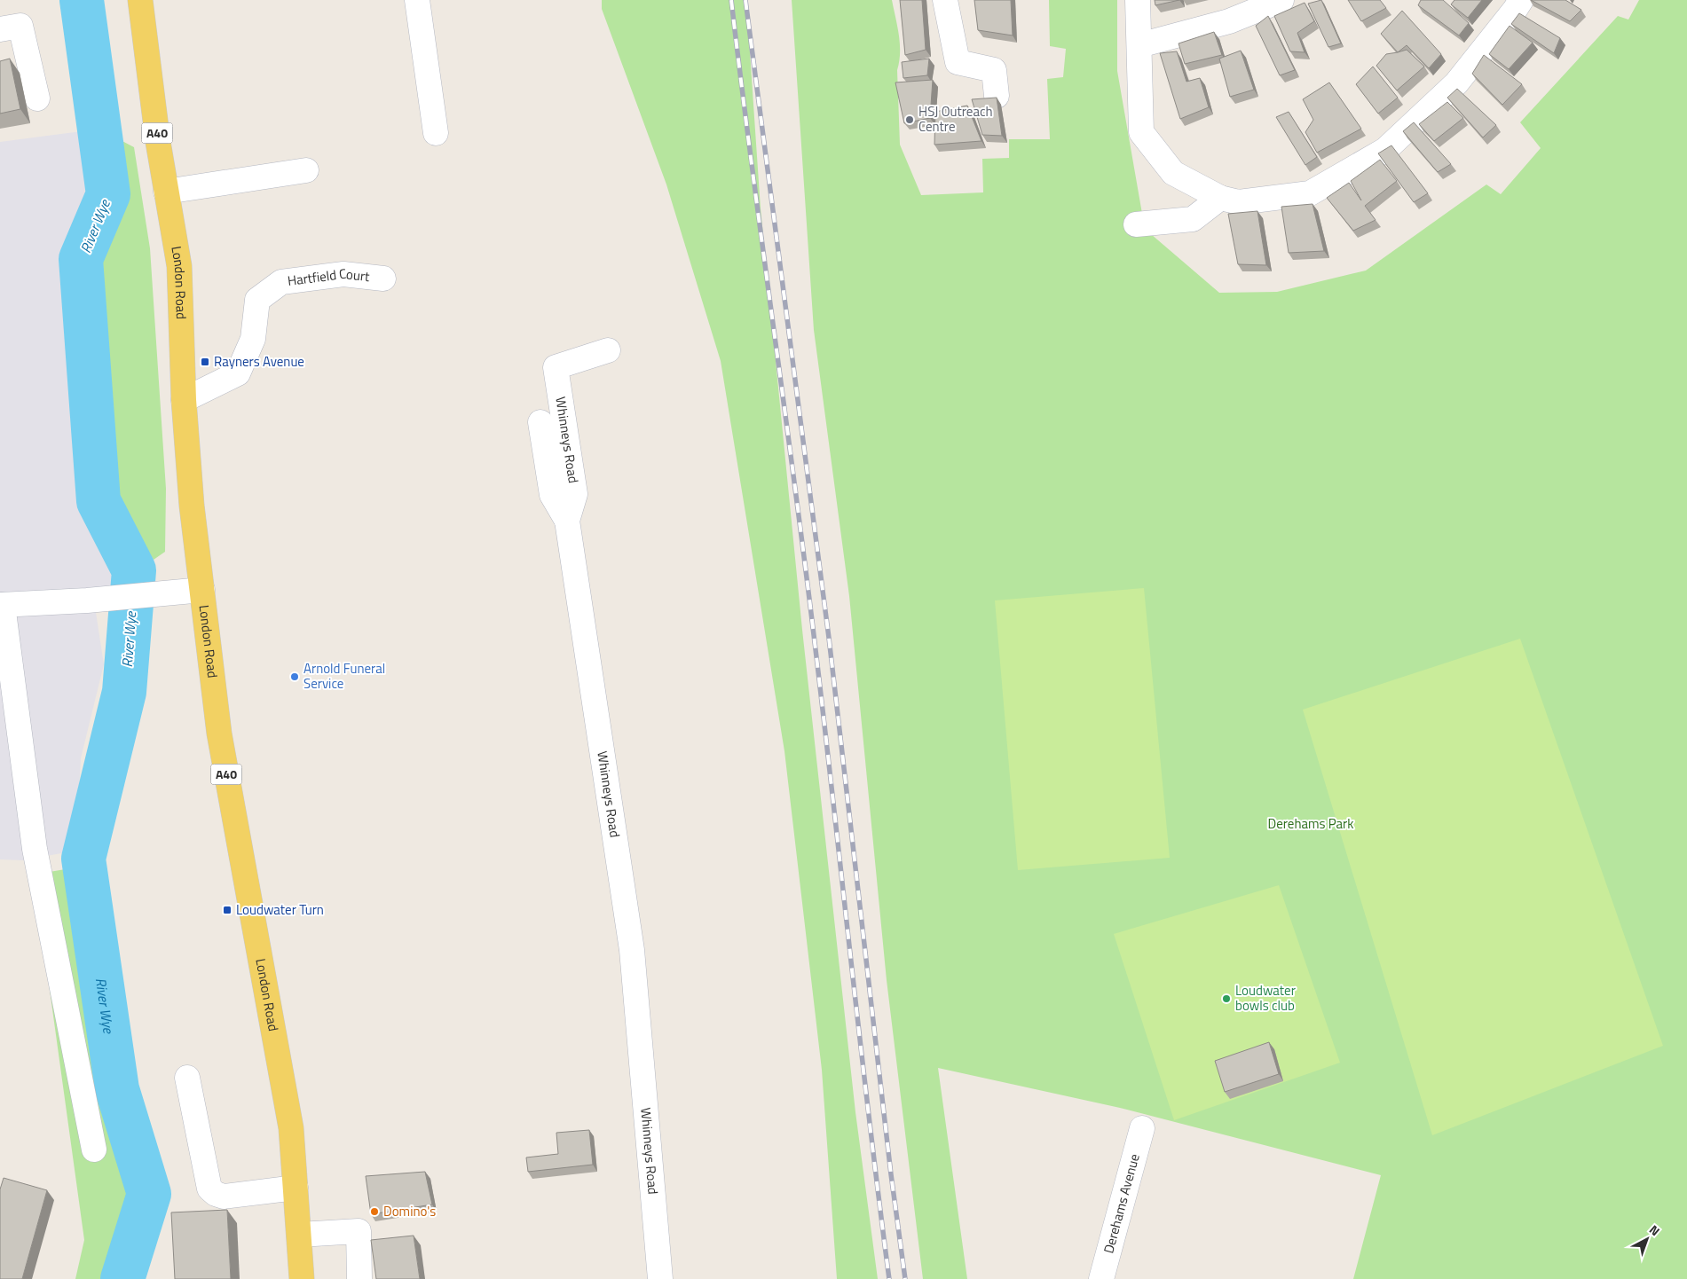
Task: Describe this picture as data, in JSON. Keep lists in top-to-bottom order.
{
  "streets": {
    "main road": ["A40", "London Road"],
    "street": ["Hartfield Court", "Whinneys Road", "Derehams Avenue"]
  },
  "crossings": [
    ["Hartfield Court", "London Road"]
  ],
  "water": ["River Wye"],
  "parks": ["Derehams Park"],
  "places": {
    "other": [
      "HSJ Outreach Centre",
      "Arnold Funeral Service",
      "Loudwater bowls club",
      "Domino's"
    ],
    "transit": ["Rayners Avenue", "Loudwater Turn"]
  },
  "north": "top right"
}
